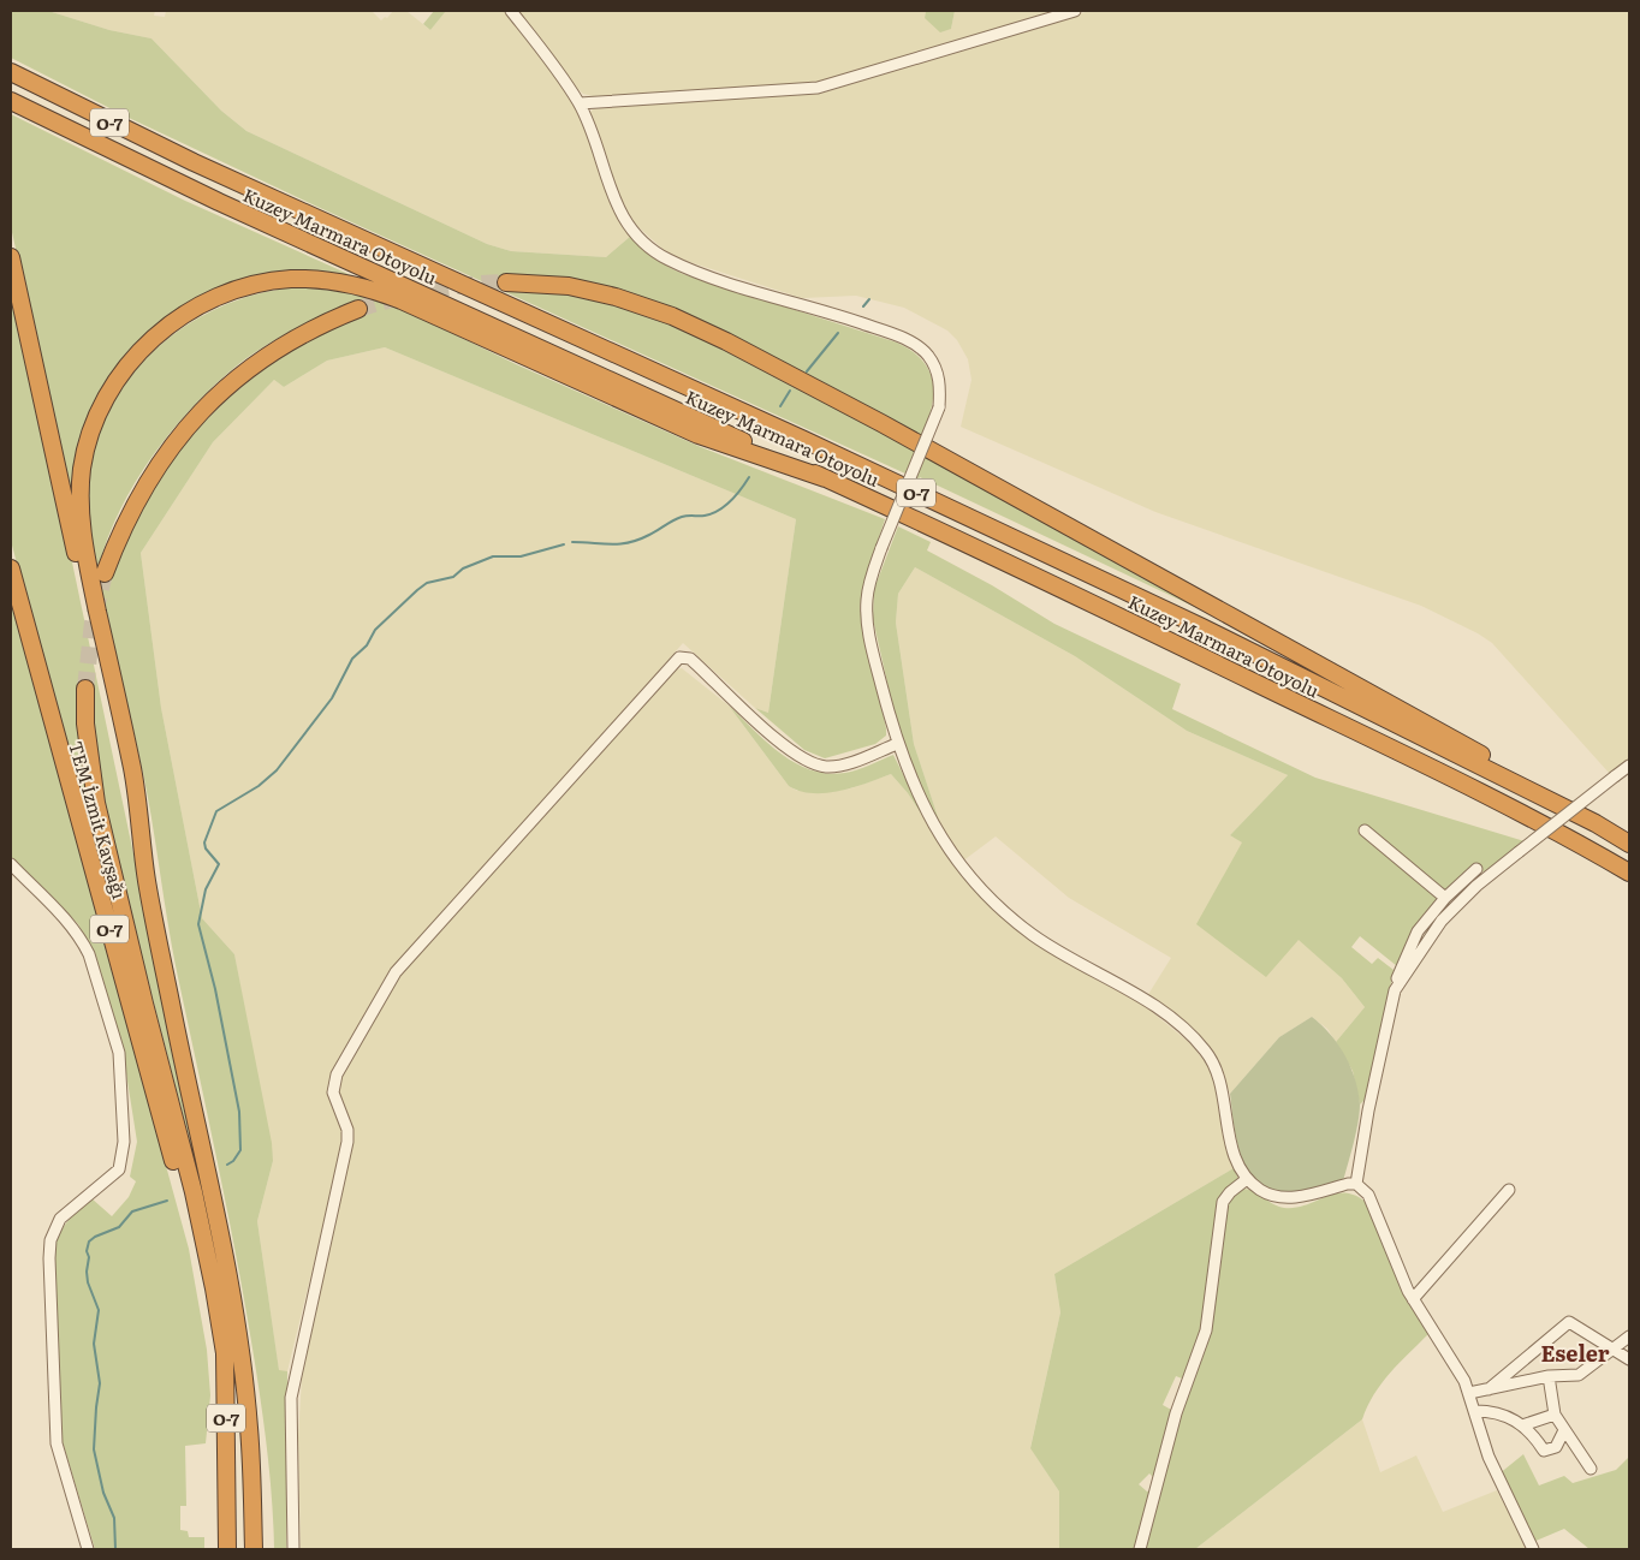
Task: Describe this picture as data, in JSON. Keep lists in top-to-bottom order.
{
  "streets": {
    "highway": ["O-7", "Kuzey Marmara Otoyolu", "TEM İzmit Kavşağı"]
  },
  "crossings": [
    ["O-7", "TEM İzmit Kavşağı"]
  ],
  "districts": ["Eseler"]
}
